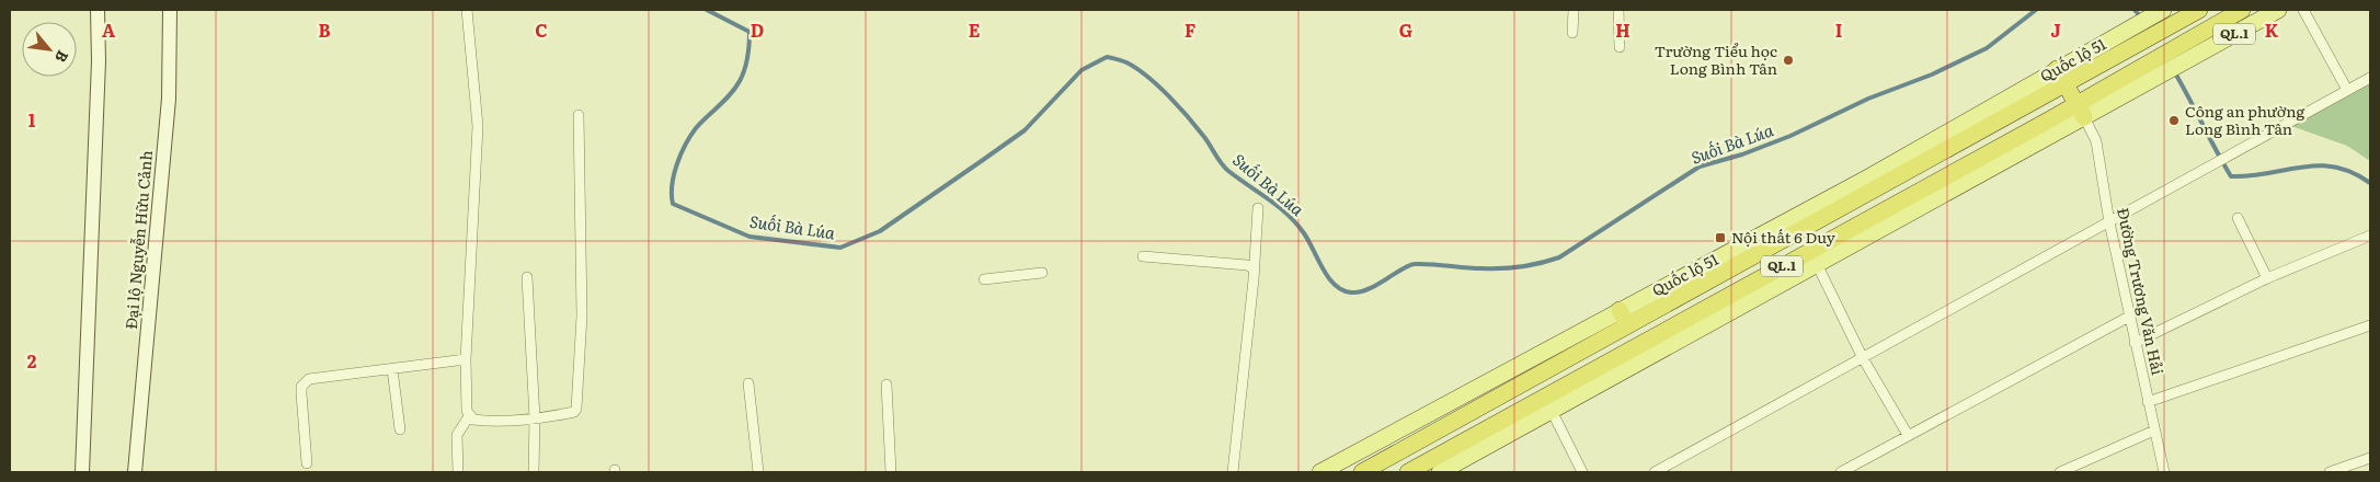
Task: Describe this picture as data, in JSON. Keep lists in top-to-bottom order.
{
  "streets": {
    "highway": ["QL.1", "Quốc lộ 51"],
    "main road": ["Đại lộ Nguyễn Hữu Cảnh"],
    "street": ["Đường Trương Văn Hải"]
  },
  "crossings": [
    ["QL.1", "Đường Trương Văn Hải"]
  ],
  "water": ["Suối Bà Lúa"],
  "places": {
    "other": ["Trường Tiểu học Long Bình Tân", "Công an phường Long Bình Tân"],
    "transit": ["Nội thất 6 Duy"]
  },
  "north": "bottom right",
  "grid": {
    "columns": [
      "A",
      "B",
      "C",
      "D",
      "E",
      "F",
      "G",
      "H",
      "I",
      "J",
      "K"
    ],
    "rows": ["1", "2"]
  }
}
